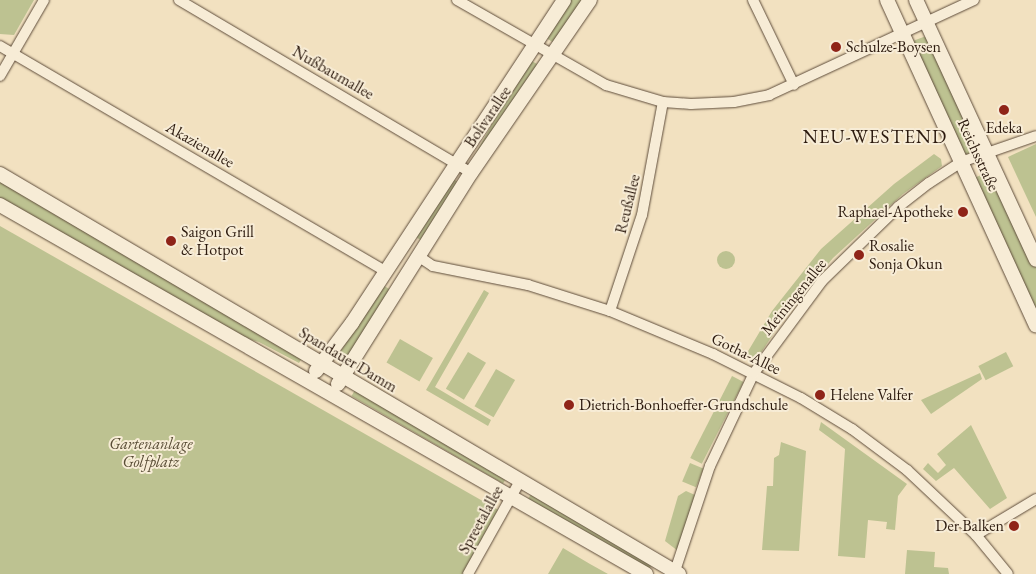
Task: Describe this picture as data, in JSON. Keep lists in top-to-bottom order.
{
  "streets": {
    "main road": ["Bolivarallee", "Reichsstraße", "Spandauer Damm"],
    "street": [
      "Nußbaumallee",
      "Akazienallee",
      "Reußallee",
      "Meiningenallee",
      "Gotha-Allee",
      "Spreetalallee"
    ]
  },
  "crossings": [
    ["Nußbaumallee", "Bolivarallee"],
    ["Bolivarallee", "Akazienallee"],
    ["Bolivarallee", "Gotha-Allee"],
    ["Bolivarallee", "Spandauer Damm"],
    ["Reichsstraße", "Meiningenallee"],
    ["Reußallee", "Gotha-Allee"],
    ["Meiningenallee", "Gotha-Allee"],
    ["Meiningenallee", "Spandauer Damm"],
    ["Spandauer Damm", "Spreetalallee"]
  ],
  "districts": ["NEU-WESTEND"],
  "parks": ["Gartenanlage Golfplatz"],
  "places": [
    "Schulze-Boysen",
    "Edeka",
    "Raphael-Apotheke",
    "Saigon Grill & Hotpot",
    "Rosalie Sonja Okun",
    "Helene Valfer",
    "Dietrich-Bonhoeffer-Grundschule",
    "Der Balken"
  ]
}
